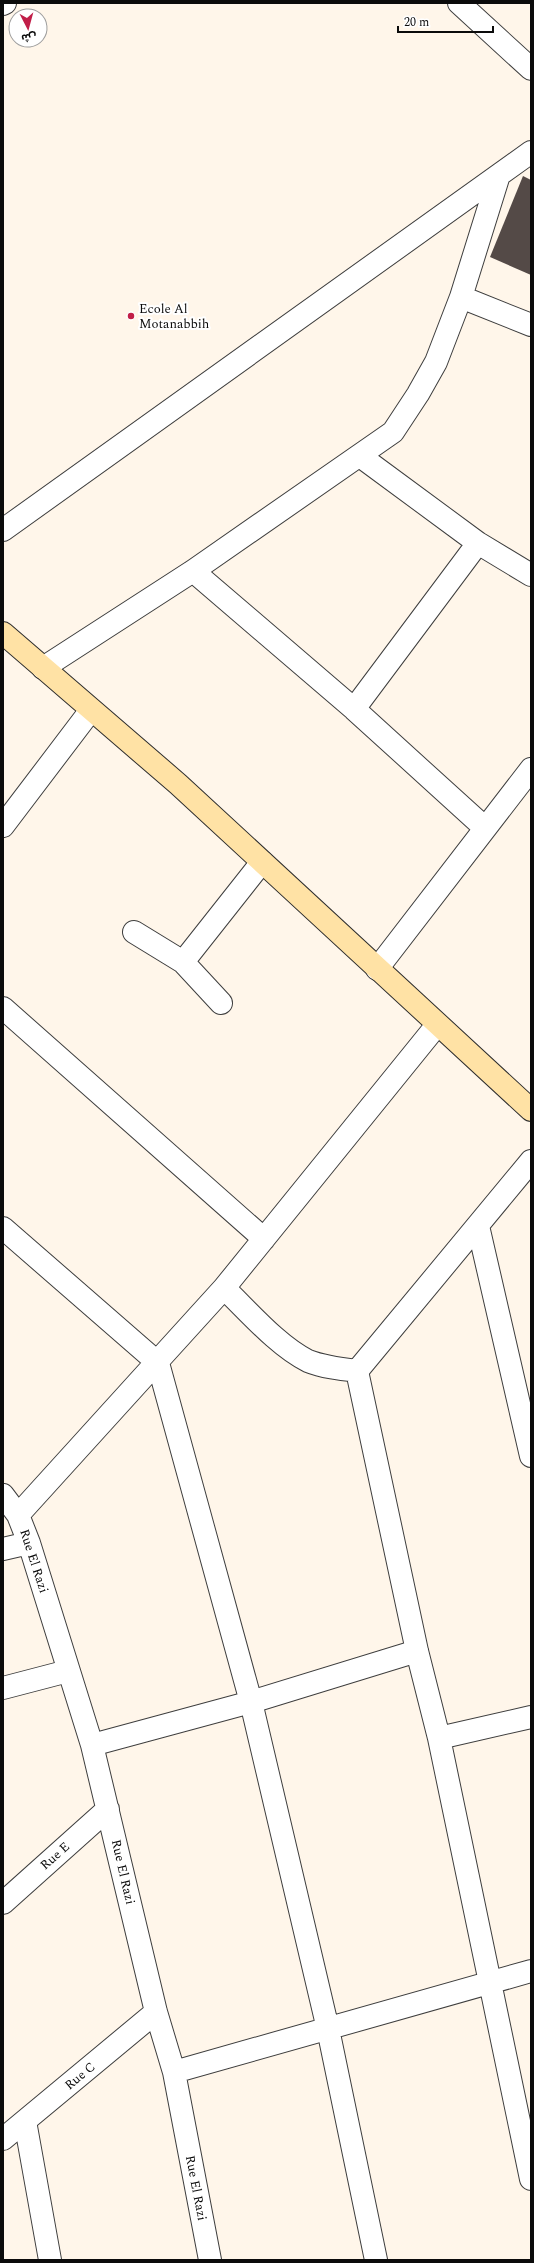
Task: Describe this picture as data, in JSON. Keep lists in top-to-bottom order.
{
  "streets": {
    "street": ["Rue El Razi", "Rue E", "Rue C"]
  },
  "crossings": [
    ["Rue El Razi", "Rue E"],
    ["Rue El Razi", "Rue C"]
  ],
  "places": ["Ecole Al Motanabbih"],
  "scale_bar": "20 m",
  "north": "bottom"
}
